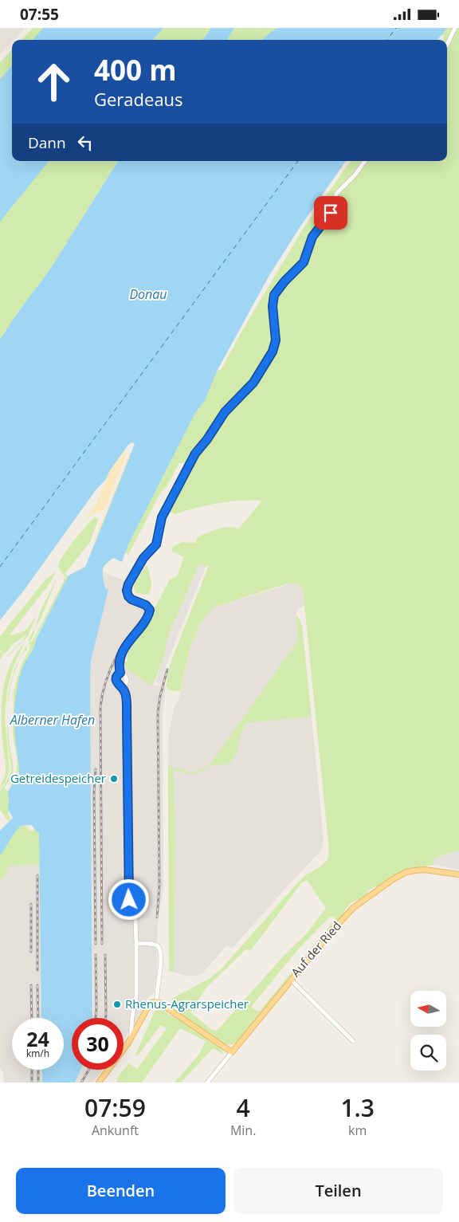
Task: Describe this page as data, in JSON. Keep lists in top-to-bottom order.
{
  "streets": {
    "main road": ["Auf der Ried"]
  },
  "water": ["Donau", "Alberner Hafen"],
  "places": ["Getreidespeicher", "Rhenus-Agrarspeicher"],
  "north": "left",
  "page": {
    "status": "07:55",
    "turn": ["400 m", "Geradeaus"],
    "then": "Dann",
    "speed": "24 km/h",
    "limit": "30",
    "eta": [
      "07:59",
      "Ankunft",
      "4",
      "Min.",
      "1.3",
      "km"
    ],
    "buttons": ["Beenden", "Teilen"]
  }
}
